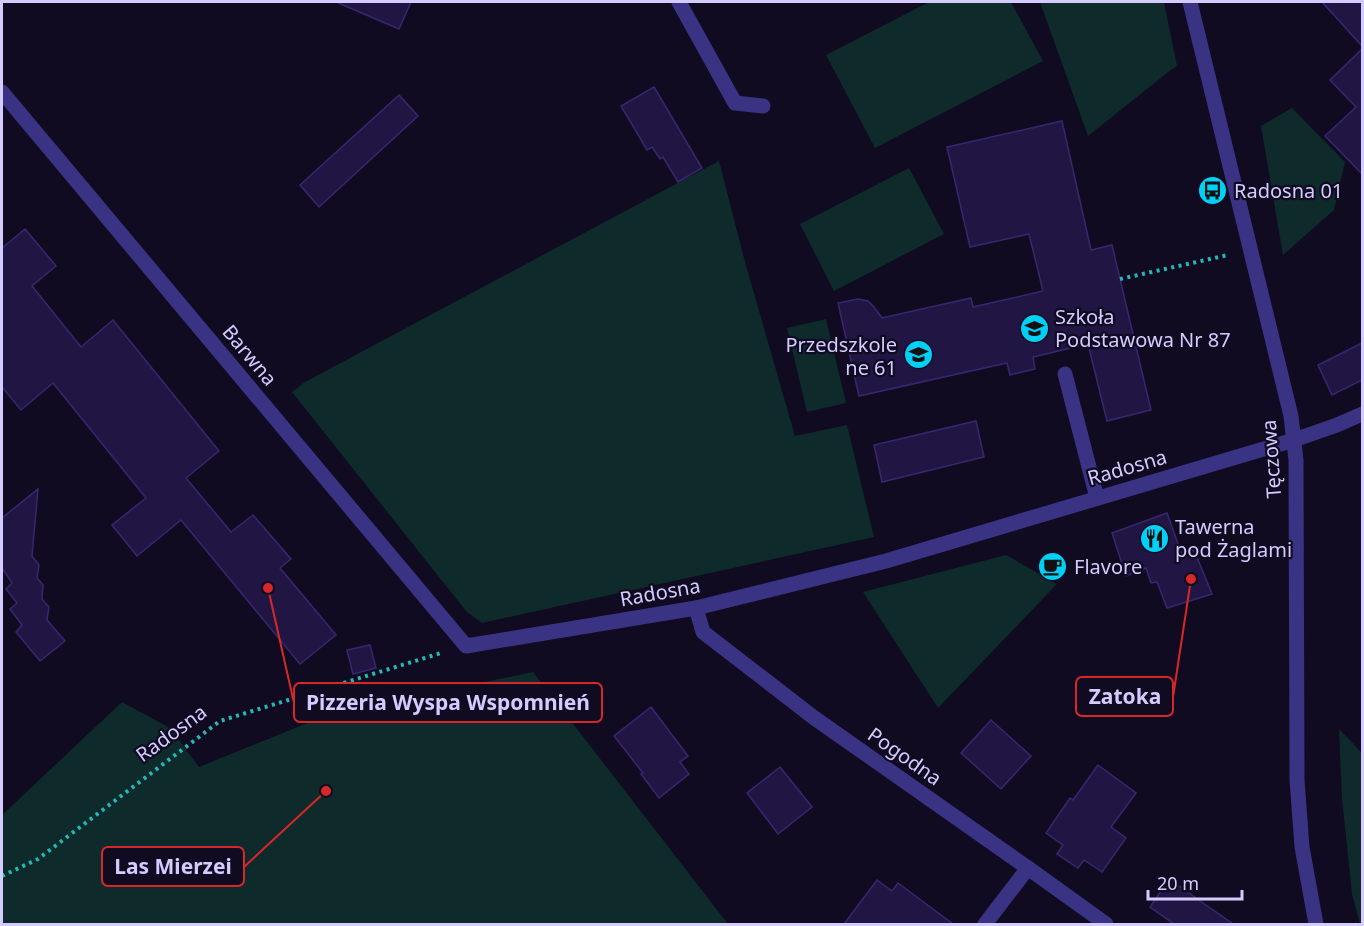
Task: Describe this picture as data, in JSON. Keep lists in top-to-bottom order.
{
  "streets": {
    "street": [
      "Barwna",
      "Tęczowa",
      "Radosna",
      "Pogodna"
    ]
  },
  "crossings": [
    ["Barwna", "Radosna"],
    ["Tęczowa", "Radosna"],
    ["Radosna", "Pogodna"]
  ],
  "places": {
    "bus stop": ["Radosna 01"],
    "school or university": ["Szkoła Podstawowa Nr 87", "Przedszkole ne 61"],
    "restaurant": ["Tawerna pod Żaglami"],
    "cafe": ["Flavore"],
    "other": ["Zatoka", "Pizzeria Wyspa Wspomnień", "Las Mierzei"]
  },
  "scale_bar": "20 m"
}
